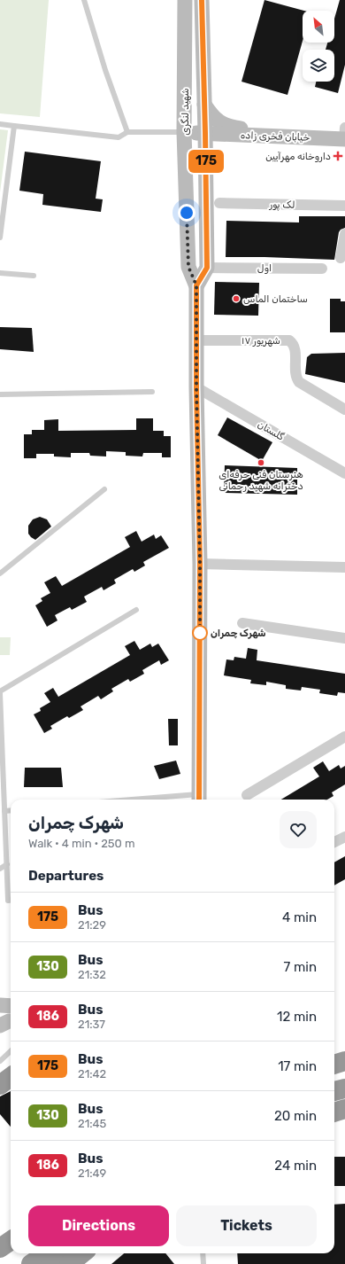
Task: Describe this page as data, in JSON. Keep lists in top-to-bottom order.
{
  "streets": {
    "main road": ["شهید لنگری", "خیابان فخری زاده"],
    "street": [
      "لک پور",
      "اول",
      "۱۷ شهریور",
      "گلستان"
    ]
  },
  "crossings": [
    ["شهید لنگری", "خیابان فخری زاده"],
    ["شهید لنگری", "اول"],
    ["شهید لنگری", "۱۷ شهریور"],
    ["شهید لنگری", "گلستان"]
  ],
  "places": {
    "health": ["داروخانه مهرآیین"],
    "other": ["ساختمان الماس", "هنرستان فنی حرفه‌ای دخترانه شهید رحمانی", "شهرک چمران"]
  },
  "lines": ["bus line 175"],
  "north": "top left",
  "page": {
    "on_map": "175",
    "heading": [
      ["شهرک چمران", "Walk · 4 min · 250 m"],
      "Departures"
    ],
    "list": [
      {
        "mark": "175",
        "name": "Bus",
        "note": "21:29",
        "value": "4 min"
      },
      {
        "mark": "130",
        "name": "Bus",
        "note": "21:32",
        "value": "7 min"
      },
      {
        "mark": "186",
        "name": "Bus",
        "note": "21:37",
        "value": "12 min"
      },
      {
        "mark": "175",
        "name": "Bus",
        "note": "21:42",
        "value": "17 min"
      },
      {
        "mark": "130",
        "name": "Bus",
        "note": "21:45",
        "value": "20 min"
      },
      {
        "mark": "186",
        "name": "Bus",
        "note": "21:49",
        "value": "24 min"
      }
    ],
    "buttons": ["Directions", "Tickets"]
  }
}
